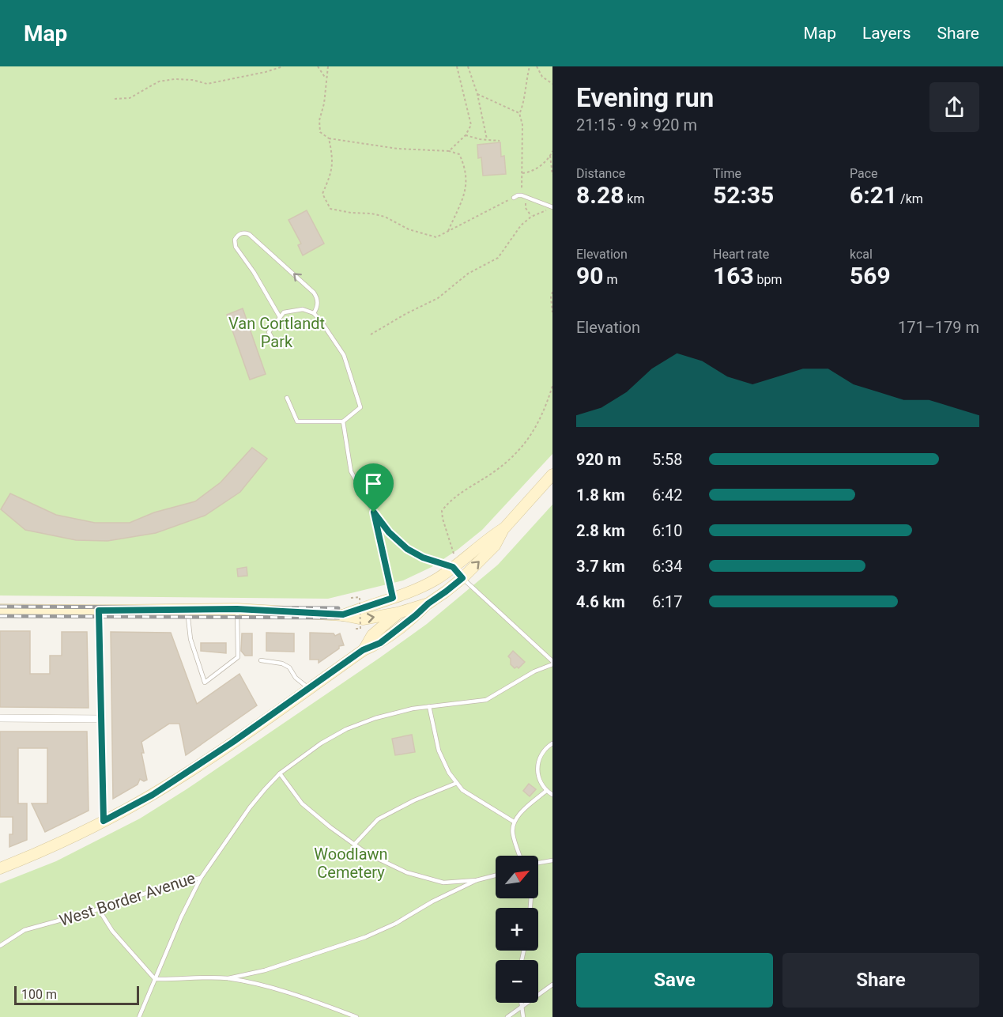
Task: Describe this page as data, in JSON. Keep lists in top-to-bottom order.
{
  "streets": {
    "lane": ["West Border Avenue"]
  },
  "parks": ["Van Cortlandt Park", "Woodlawn Cemetery"],
  "scale_bar": "100 m",
  "north": "top right",
  "page": {
    "header": "Map",
    "nav": ["Map", "Layers", "Share"],
    "heading": ["Evening run", "21:15 · 9 × 920 m"],
    "stats": [
      ["Distance", "8.28 km"],
      ["Time", "52:35"],
      ["Pace", "6:21 /km"],
      ["Elevation", "90 m"],
      ["Heart rate", "163 bpm"],
      ["kcal", "569"]
    ],
    "chart": ["Elevation", "171–179 m"],
    "list": [
      {
        "name": "920 m",
        "note": "5:58"
      },
      {
        "name": "1.8 km",
        "note": "6:42"
      },
      {
        "name": "2.8 km",
        "note": "6:10"
      },
      {
        "name": "3.7 km",
        "note": "6:34"
      },
      {
        "name": "4.6 km",
        "note": "6:17"
      }
    ],
    "map_buttons": ["+", "−"],
    "buttons": ["Save", "Share"],
    "scale": "100 m"
  }
}
